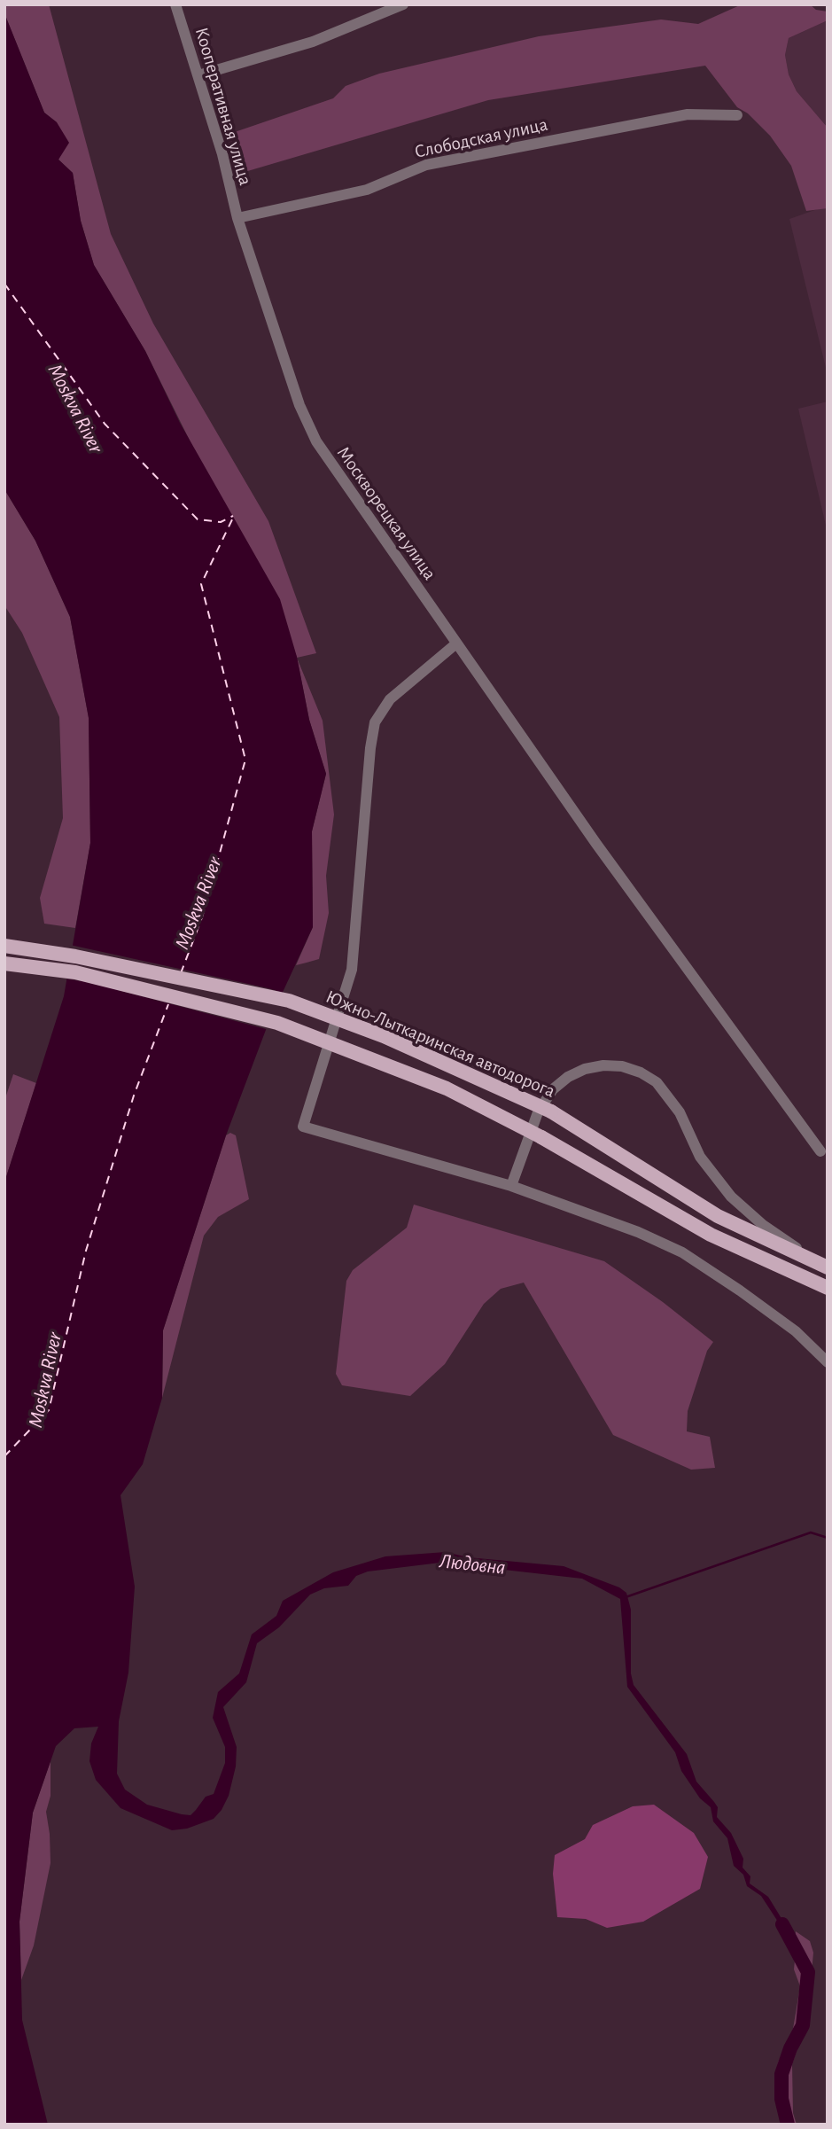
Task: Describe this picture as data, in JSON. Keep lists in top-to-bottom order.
{
  "streets": {
    "main road": ["Южно-Лыткаринская автодорога"],
    "street": ["Кооперативная улица", "Слободская улица", "Москворецкая улица"]
  },
  "crossings": [
    ["Кооперативная улица", "Слободская улица"],
    ["Кооперативная улица", "Москворецкая улица"],
    ["Слободская улица", "Москворецкая улица"]
  ],
  "water": ["Moskva River", "Людовна"]
}
